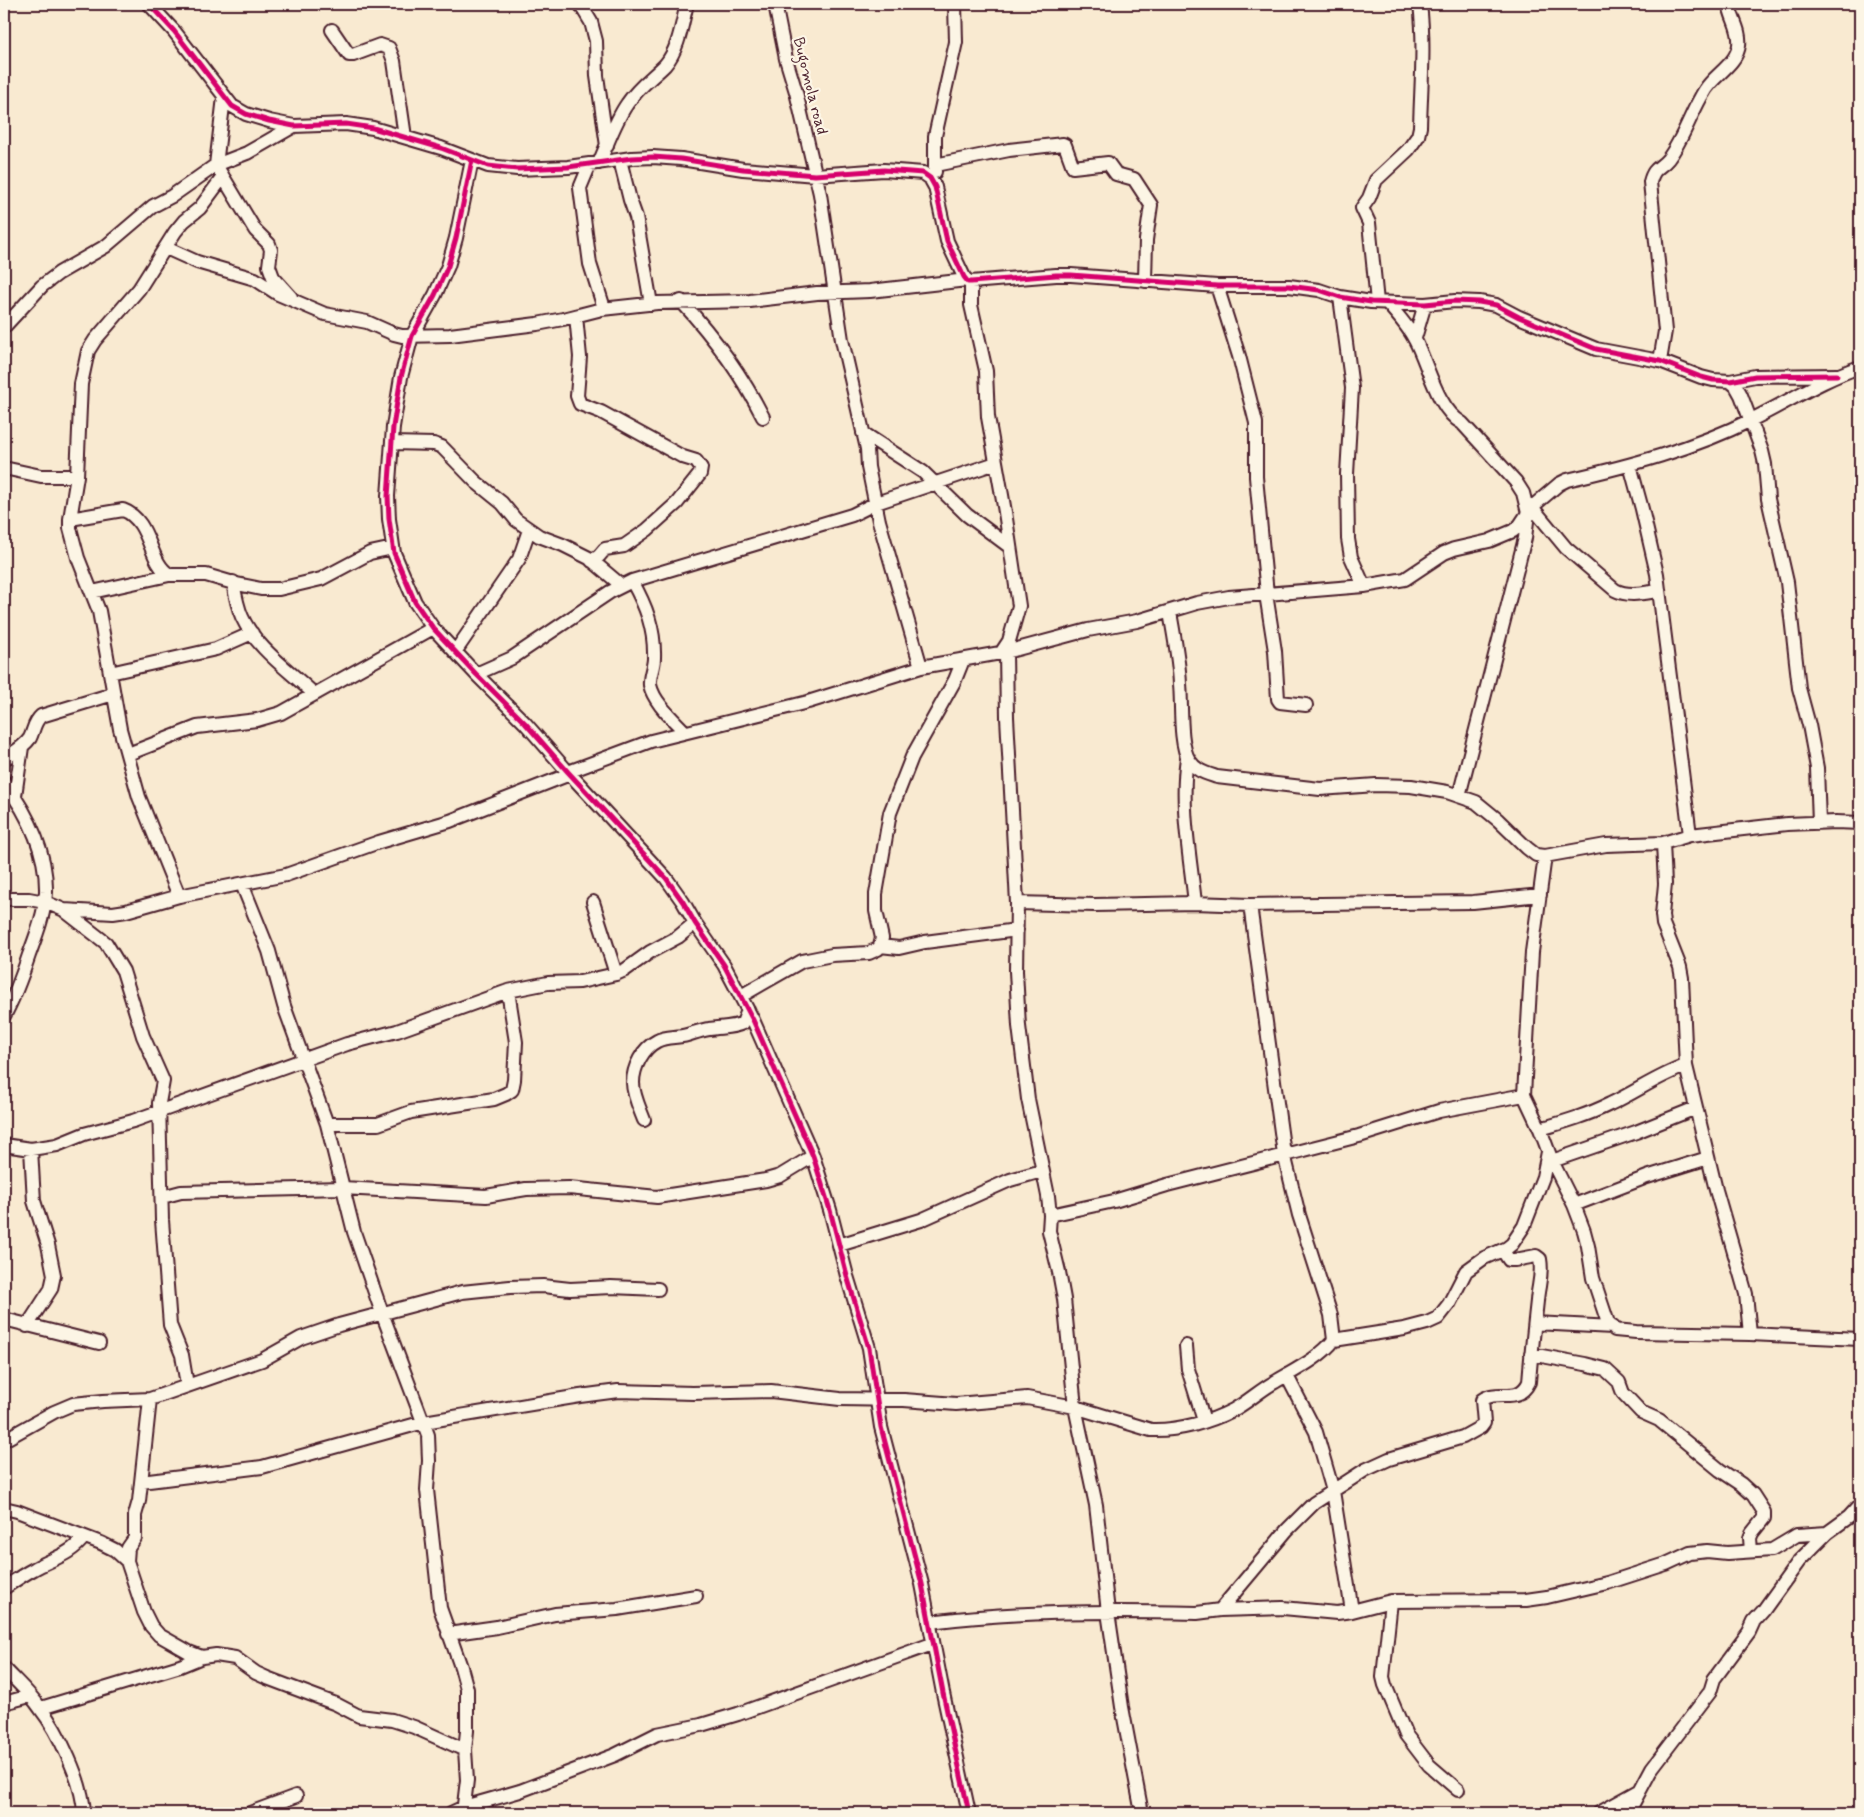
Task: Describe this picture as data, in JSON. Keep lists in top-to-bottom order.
{
  "streets": {
    "street": ["Bugomola road"]
  }
}
